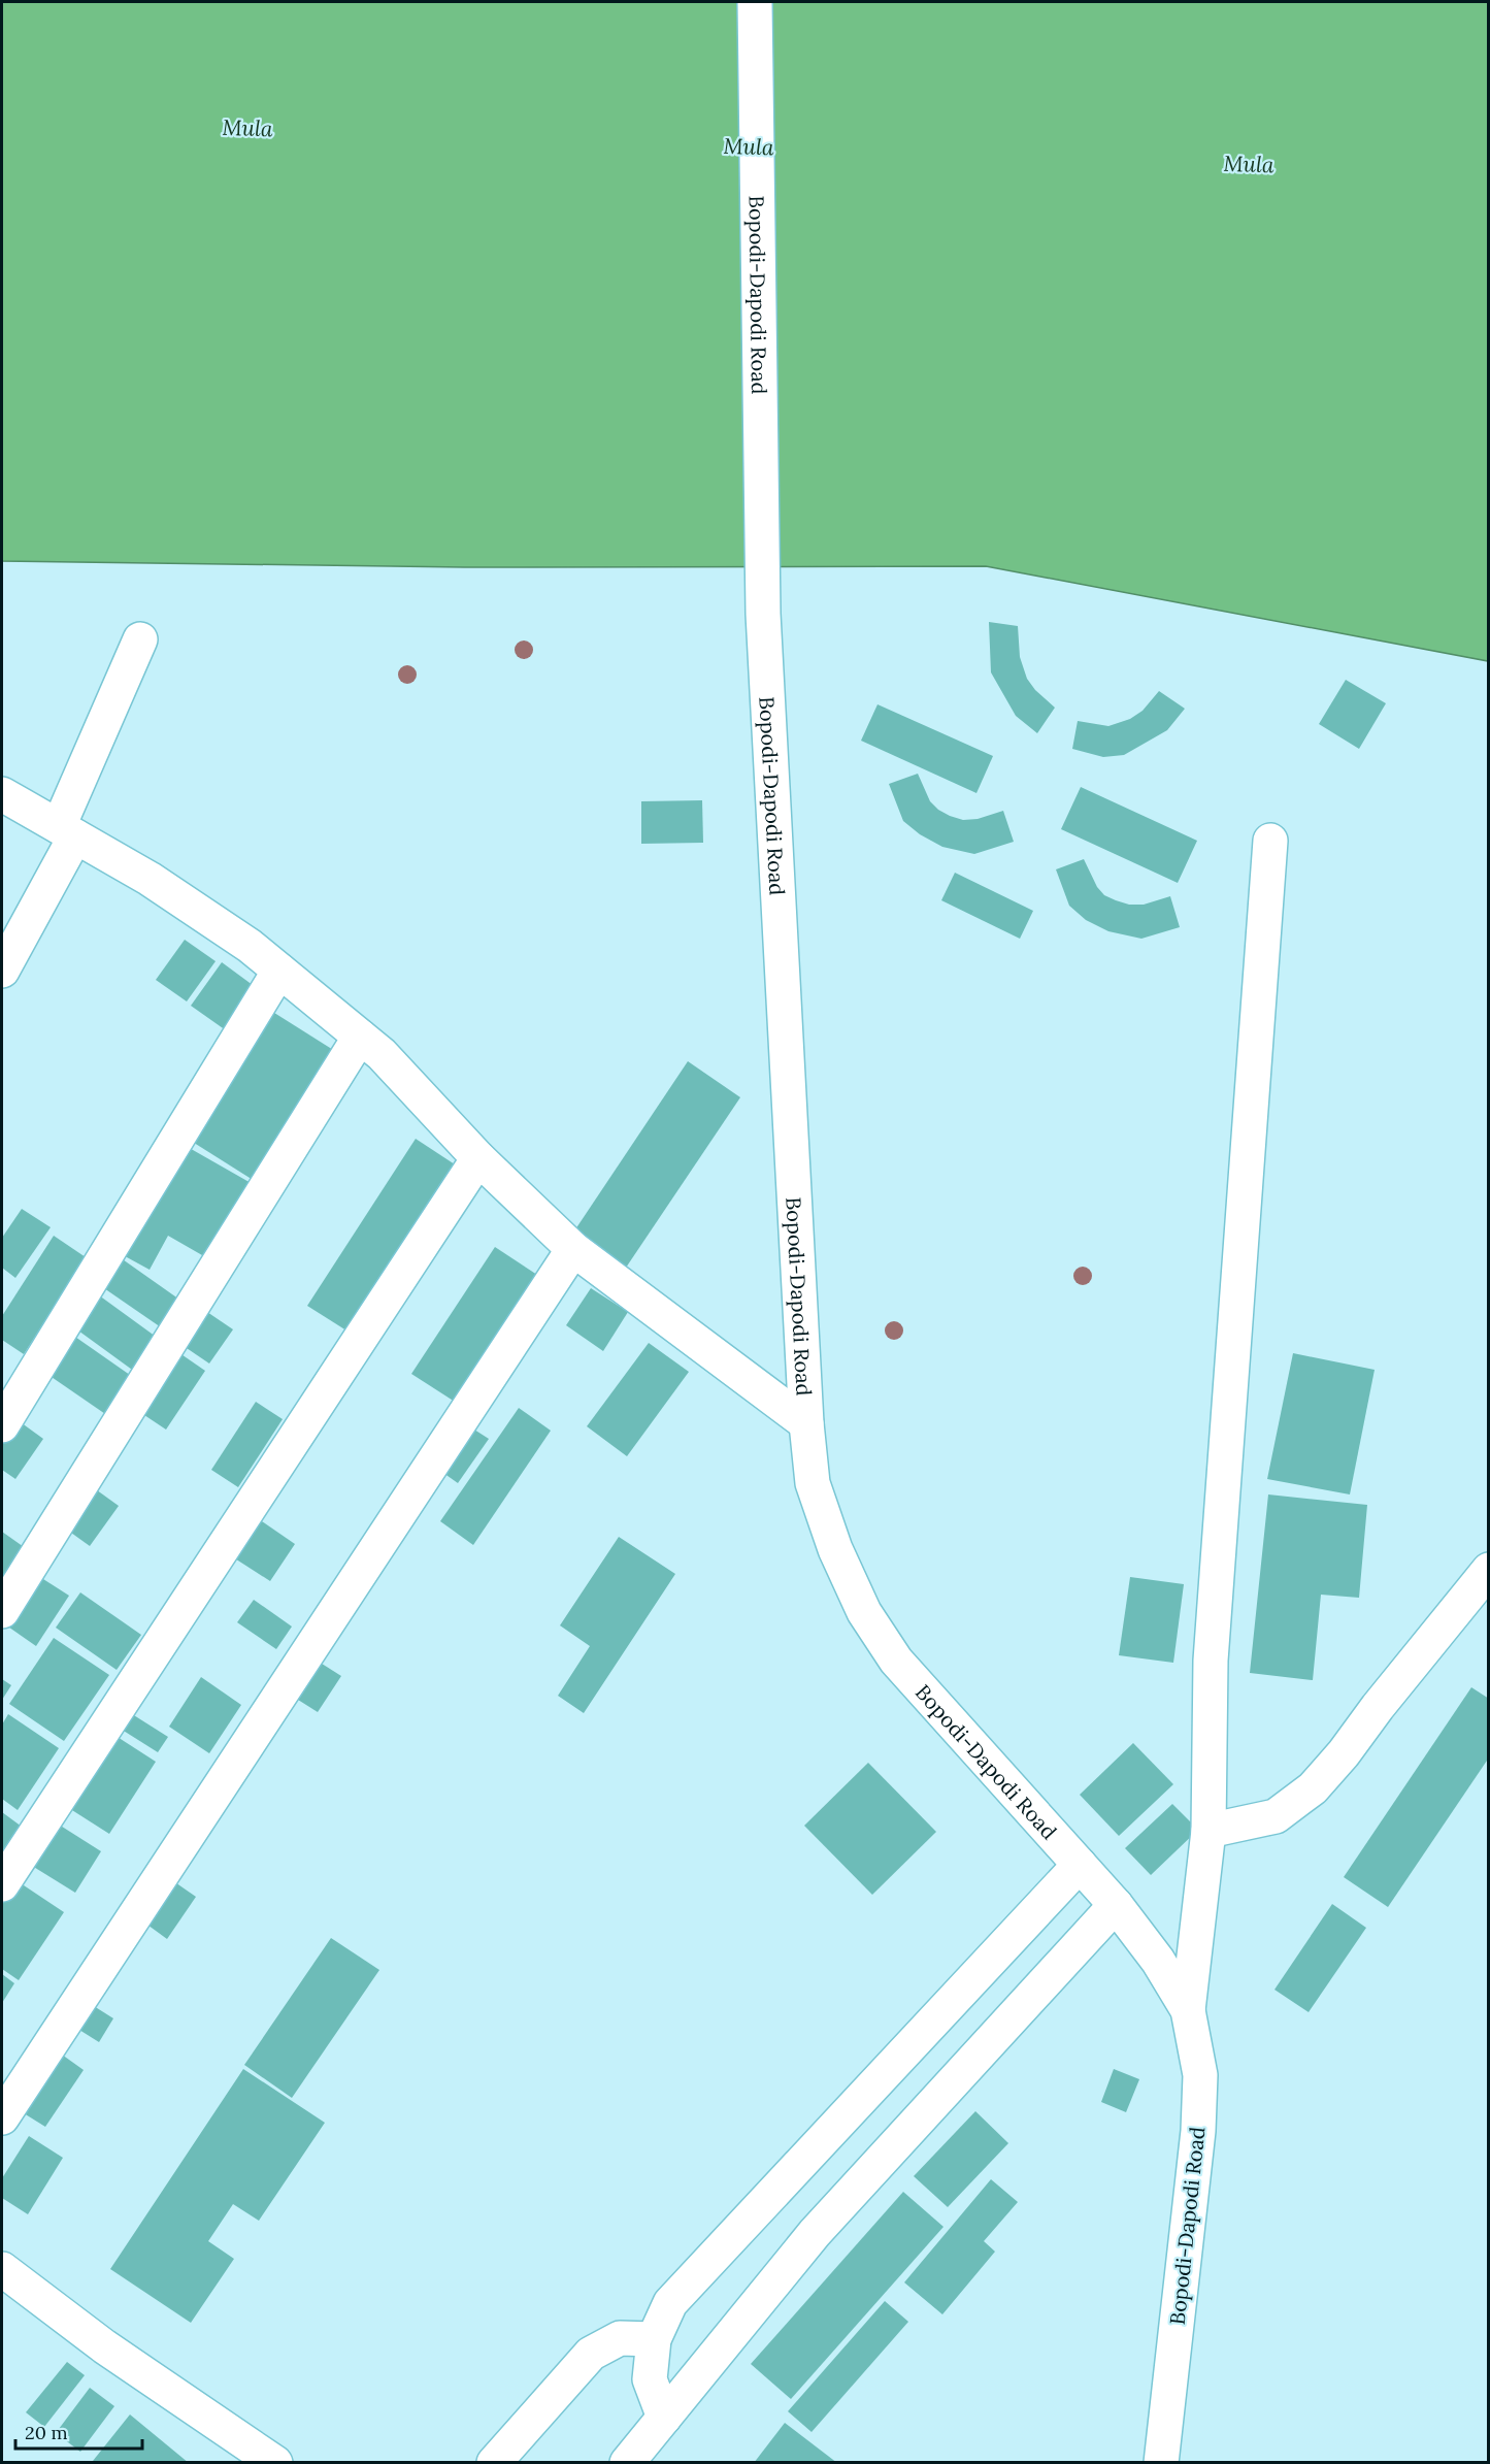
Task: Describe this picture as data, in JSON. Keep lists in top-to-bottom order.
{
  "streets": {
    "street": ["Bopodi-Dapodi Road"]
  },
  "water": ["Mula"],
  "scale_bar": "20 m"
}
